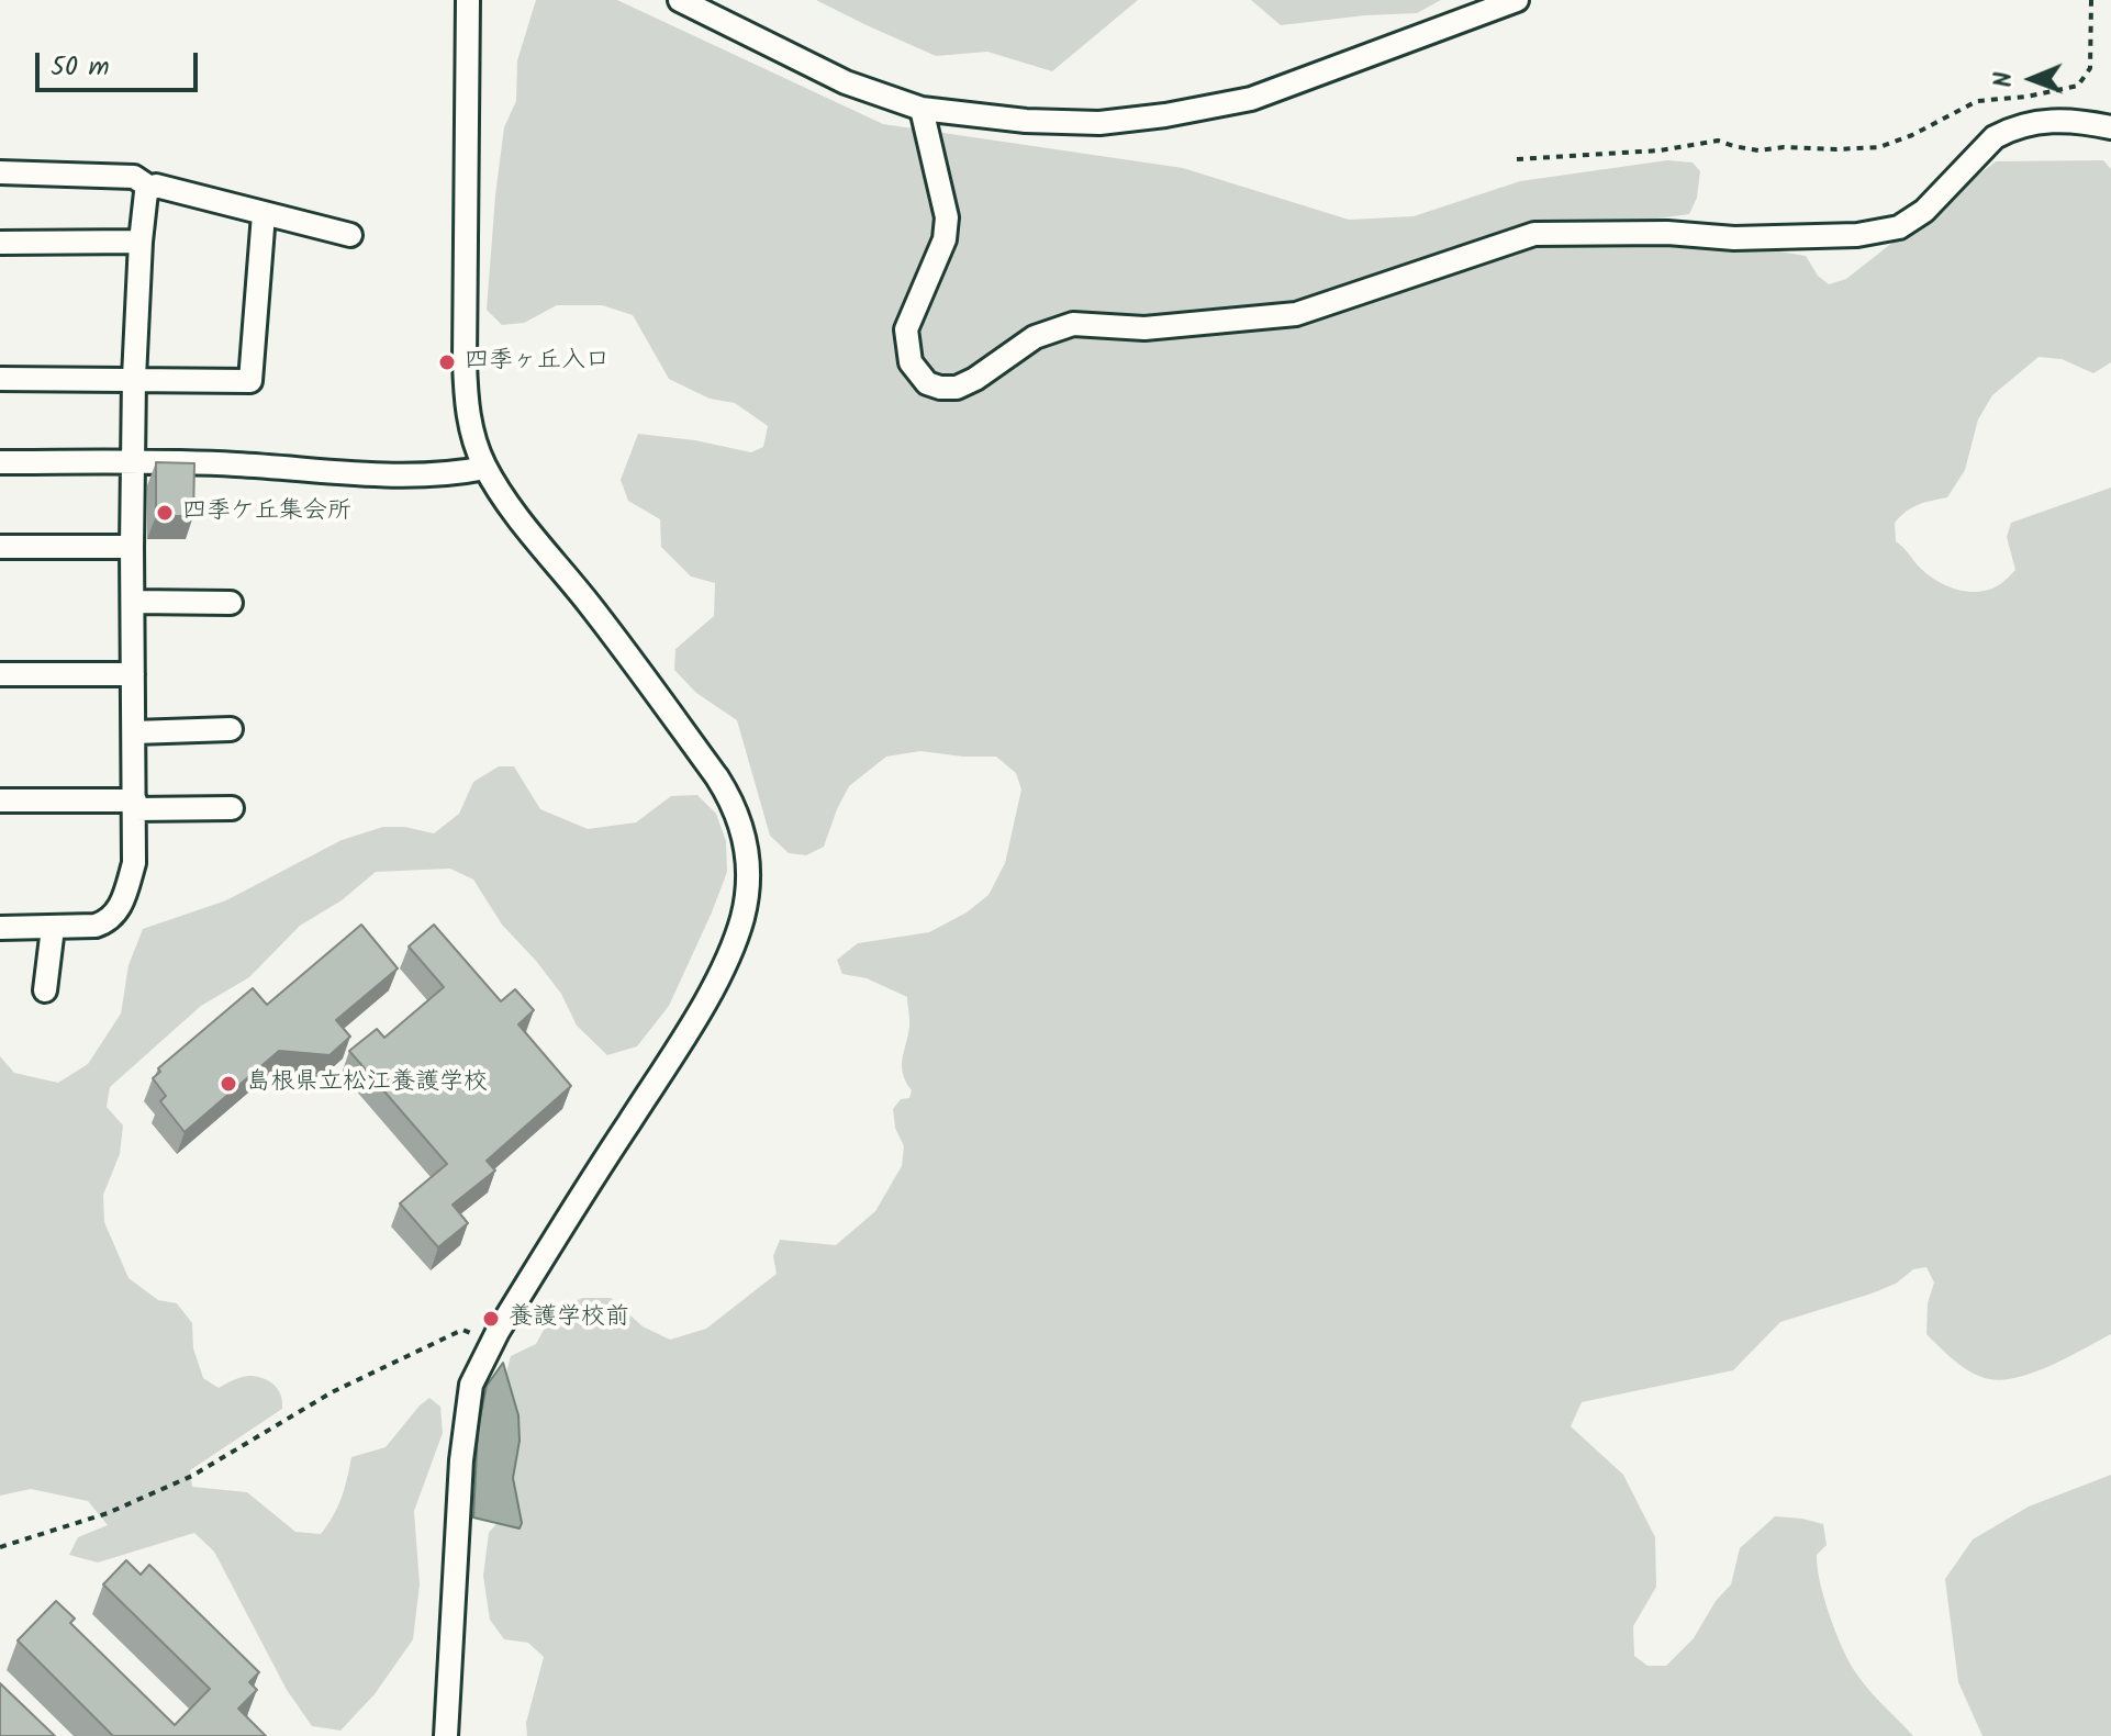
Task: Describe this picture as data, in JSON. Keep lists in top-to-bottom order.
{
  "places": [
    "四季ヶ丘入口",
    "四季ケ丘集会所",
    "島根県立松江養護学校",
    "養護学校前"
  ],
  "scale_bar": "50 m",
  "north": "left"
}
